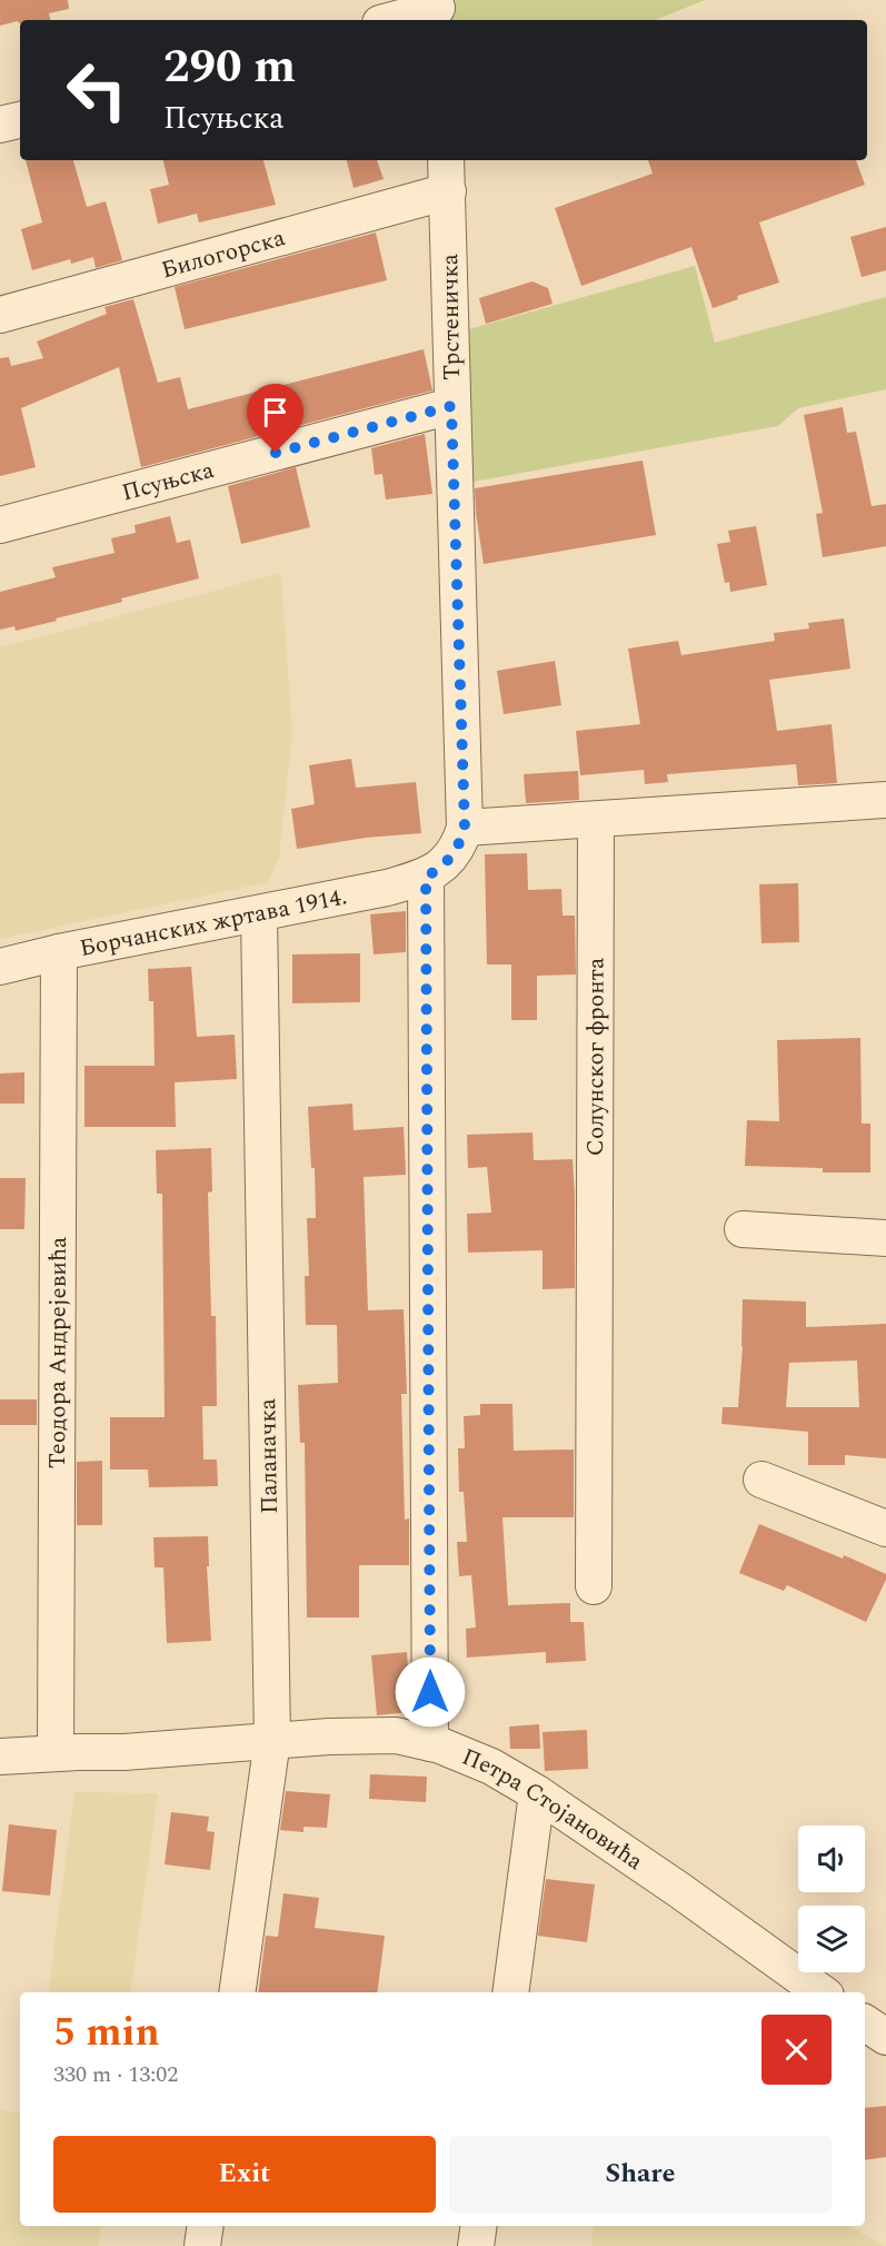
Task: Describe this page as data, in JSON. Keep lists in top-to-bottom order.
{
  "streets": {
    "street": [
      "Билогорска",
      "Трстеничка",
      "Псуњска",
      "Борчанских жртава 1914.",
      "Солунског фронта",
      "Теодора Андрејевића",
      "Паланачка",
      "Петра Стојановића"
    ]
  },
  "crossings": [
    ["Билогорска", "Трстеничка"],
    ["Трстеничка", "Псуњска"],
    ["Трстеничка", "Борчанских жртава 1914."],
    ["Борчанских жртава 1914.", "Теодора Андрејевића"],
    ["Борчанских жртава 1914.", "Паланачка"],
    ["Теодора Андрејевића", "Петра Стојановића"],
    ["Паланачка", "Петра Стојановића"]
  ],
  "page": {
    "turn": ["290 m", "Псуњска"],
    "heading": ["5 min", "330 m · 13:02"],
    "buttons": ["Exit", "Share"]
  }
}
